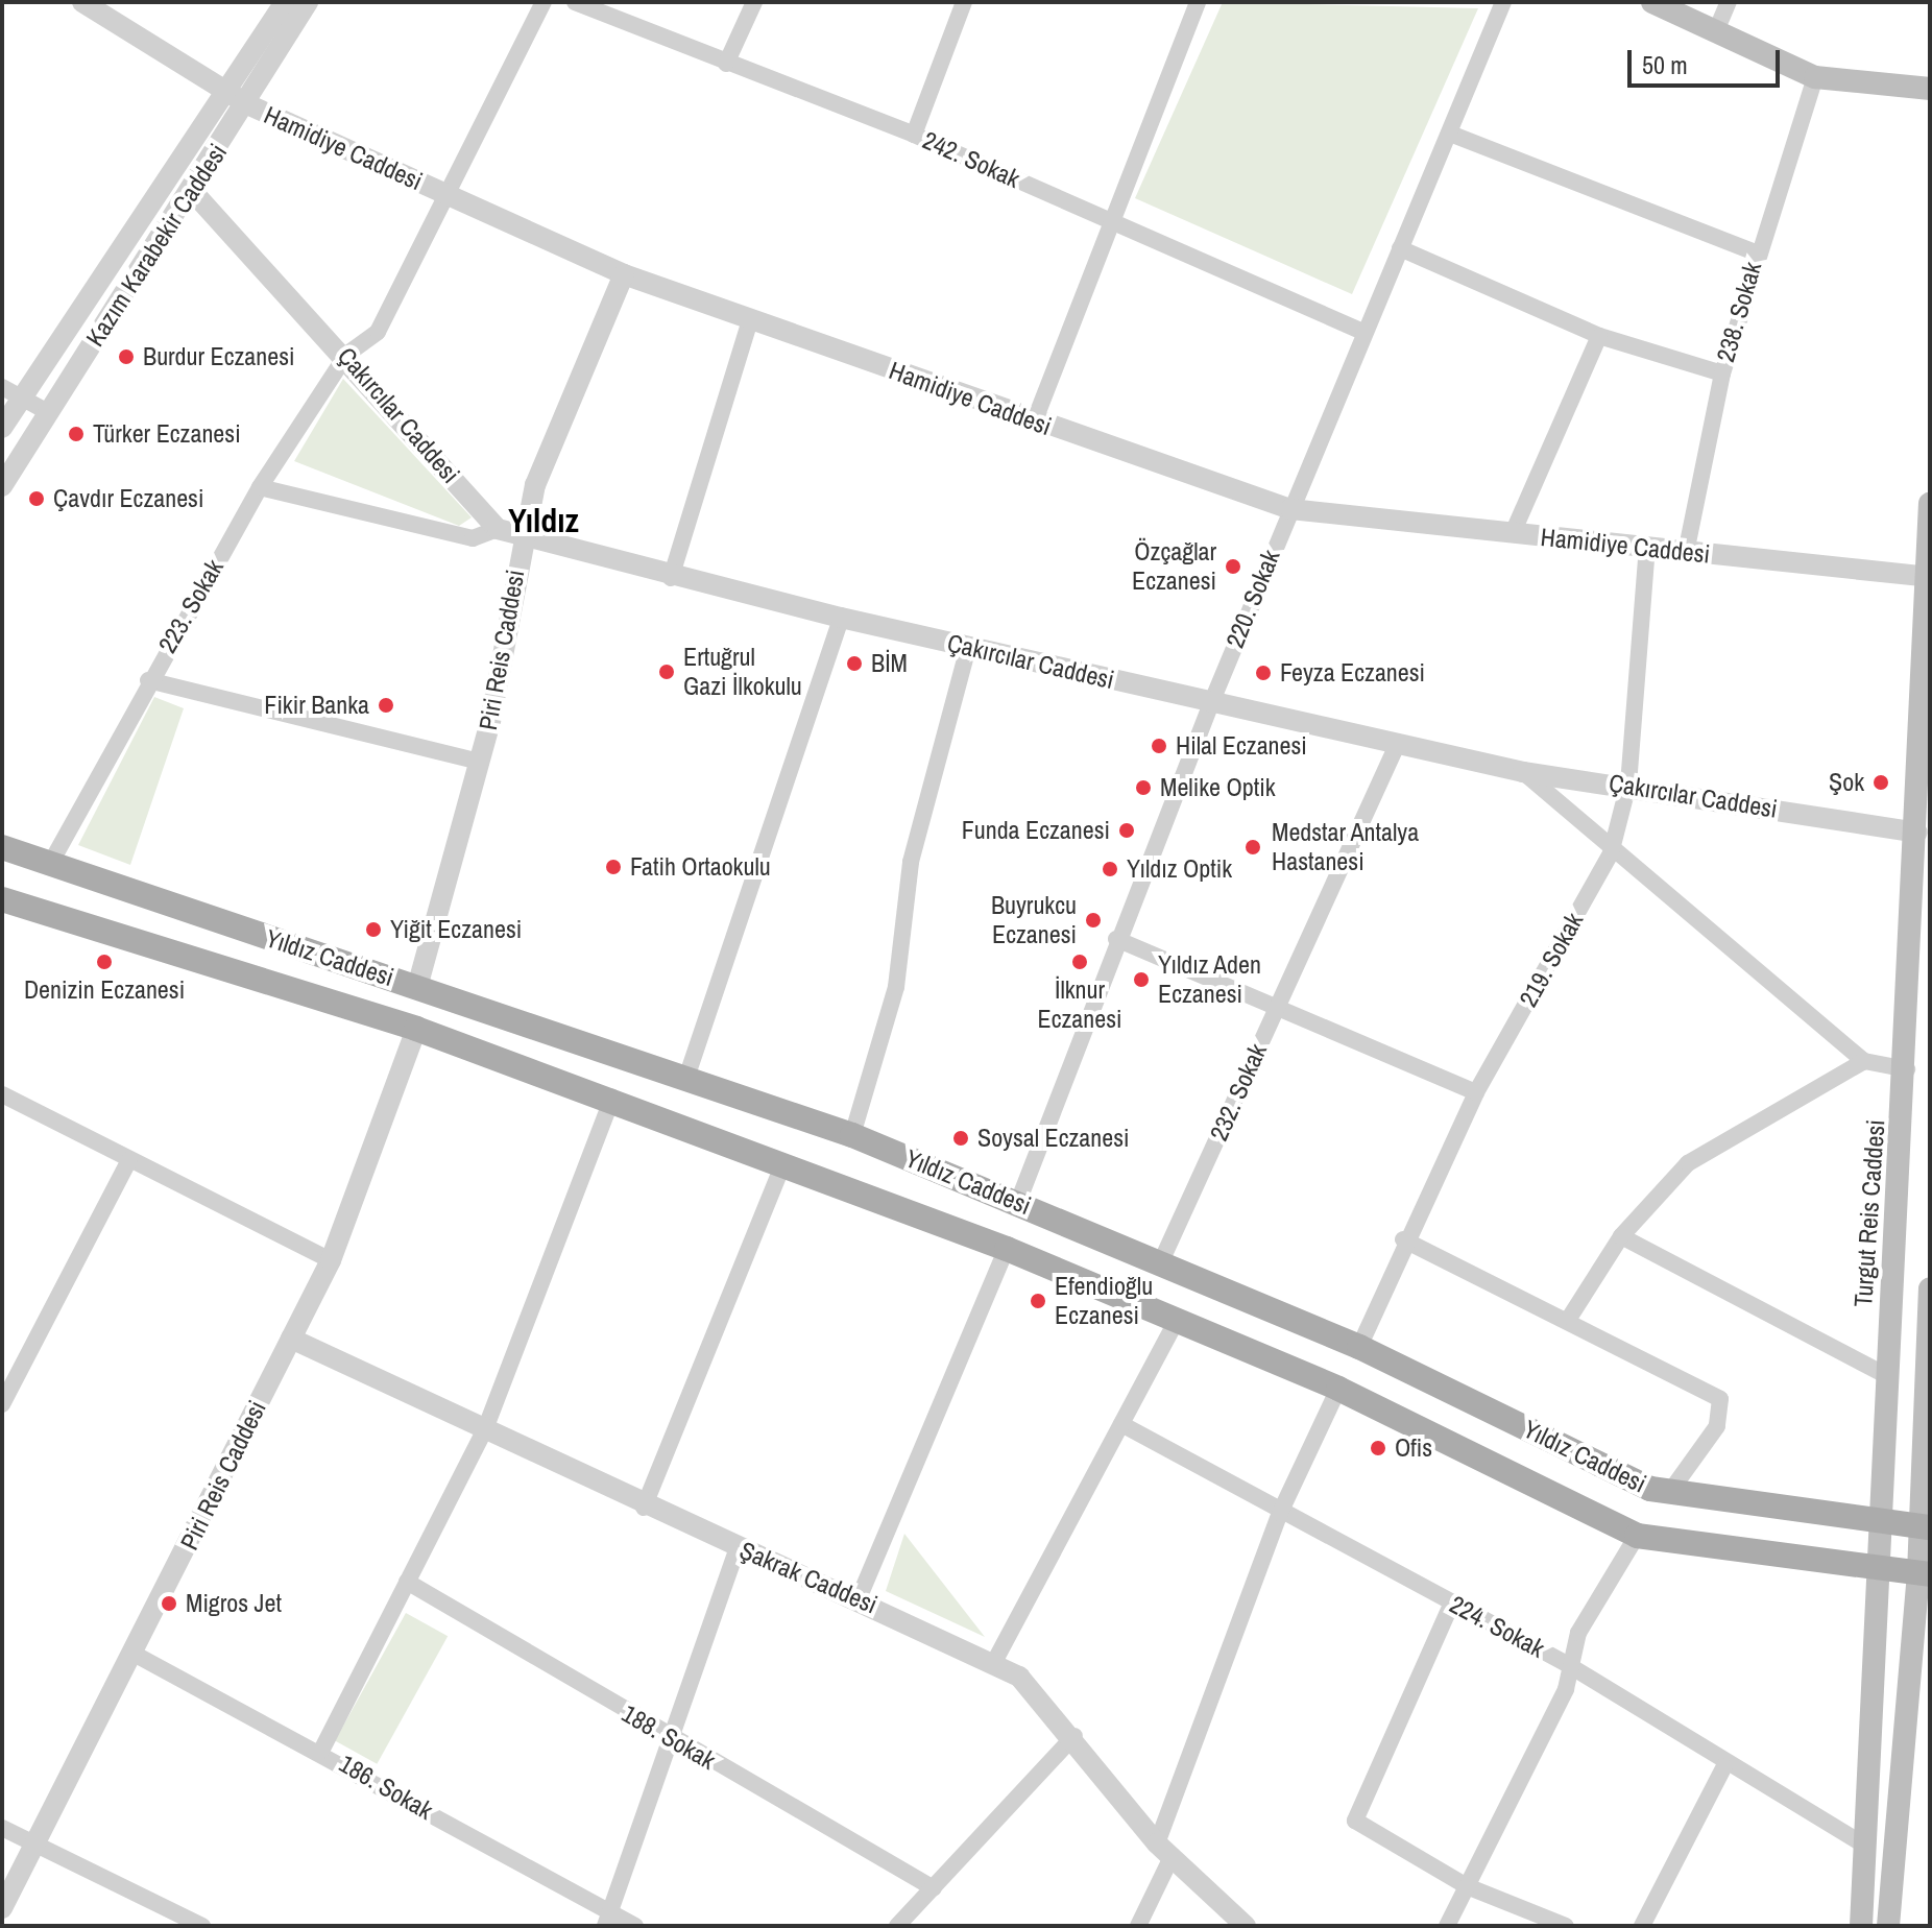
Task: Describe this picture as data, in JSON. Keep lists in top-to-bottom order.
{
  "streets": {
    "main road": ["Yıldız Caddesi", "Turgut Reis Caddesi"],
    "street": [
      "Hamidiye Caddesi",
      "242. Sokak",
      "Kazım Karabekir Caddesi",
      "238. Sokak",
      "Çakırcılar Caddesi",
      "220. Sokak",
      "223. Sokak",
      "Piri Reis Caddesi",
      "219. Sokak",
      "232. Sokak",
      "Şakrak Caddesi",
      "224. Sokak",
      "188. Sokak",
      "186. Sokak"
    ]
  },
  "crossings": [
    ["Hamidiye Caddesi", "Kazım Karabekir Caddesi"],
    ["Hamidiye Caddesi", "238. Sokak"],
    ["Hamidiye Caddesi", "220. Sokak"],
    ["Hamidiye Caddesi", "223. Sokak"],
    ["Hamidiye Caddesi", "Piri Reis Caddesi"],
    ["Hamidiye Caddesi", "219. Sokak"],
    ["Hamidiye Caddesi", "Turgut Reis Caddesi"],
    ["242. Sokak", "220. Sokak"],
    ["Kazım Karabekir Caddesi", "Çakırcılar Caddesi"],
    ["Çakırcılar Caddesi", "220. Sokak"],
    ["Çakırcılar Caddesi", "223. Sokak"],
    ["Çakırcılar Caddesi", "Piri Reis Caddesi"],
    ["Çakırcılar Caddesi", "219. Sokak"],
    ["Çakırcılar Caddesi", "232. Sokak"],
    ["Çakırcılar Caddesi", "Turgut Reis Caddesi"],
    ["220. Sokak", "Yıldız Caddesi"],
    ["223. Sokak", "Yıldız Caddesi"],
    ["Piri Reis Caddesi", "Yıldız Caddesi"],
    ["Piri Reis Caddesi", "Şakrak Caddesi"],
    ["Piri Reis Caddesi", "186. Sokak"],
    ["Yıldız Caddesi", "219. Sokak"],
    ["Yıldız Caddesi", "232. Sokak"],
    ["Yıldız Caddesi", "Turgut Reis Caddesi"],
    ["Turgut Reis Caddesi", "224. Sokak"]
  ],
  "districts": ["Yıldız"],
  "places": [
    "Burdur Eczanesi",
    "Türker Eczanesi",
    "Çavdır Eczanesi",
    "Özçağlar Eczanesi",
    "BİM",
    "Ertuğrul Gazi İlkokulu",
    "Feyza Eczanesi",
    "Fikir Banka",
    "Hilal Eczanesi",
    "Şok",
    "Melike Optik",
    "Funda Eczanesi",
    "Medstar Antalya Hastanesi",
    "Fatih Ortaokulu",
    "Yıldız Optik",
    "Buyrukcu Eczanesi",
    "Yiğit Eczanesi",
    "Denizin Eczanesi",
    "İlknur Eczanesi",
    "Yıldız Aden Eczanesi",
    "Soysal Eczanesi",
    "Efendioğlu Eczanesi",
    "Ofis",
    "Migros Jet"
  ],
  "scale_bar": "50 m"
}
